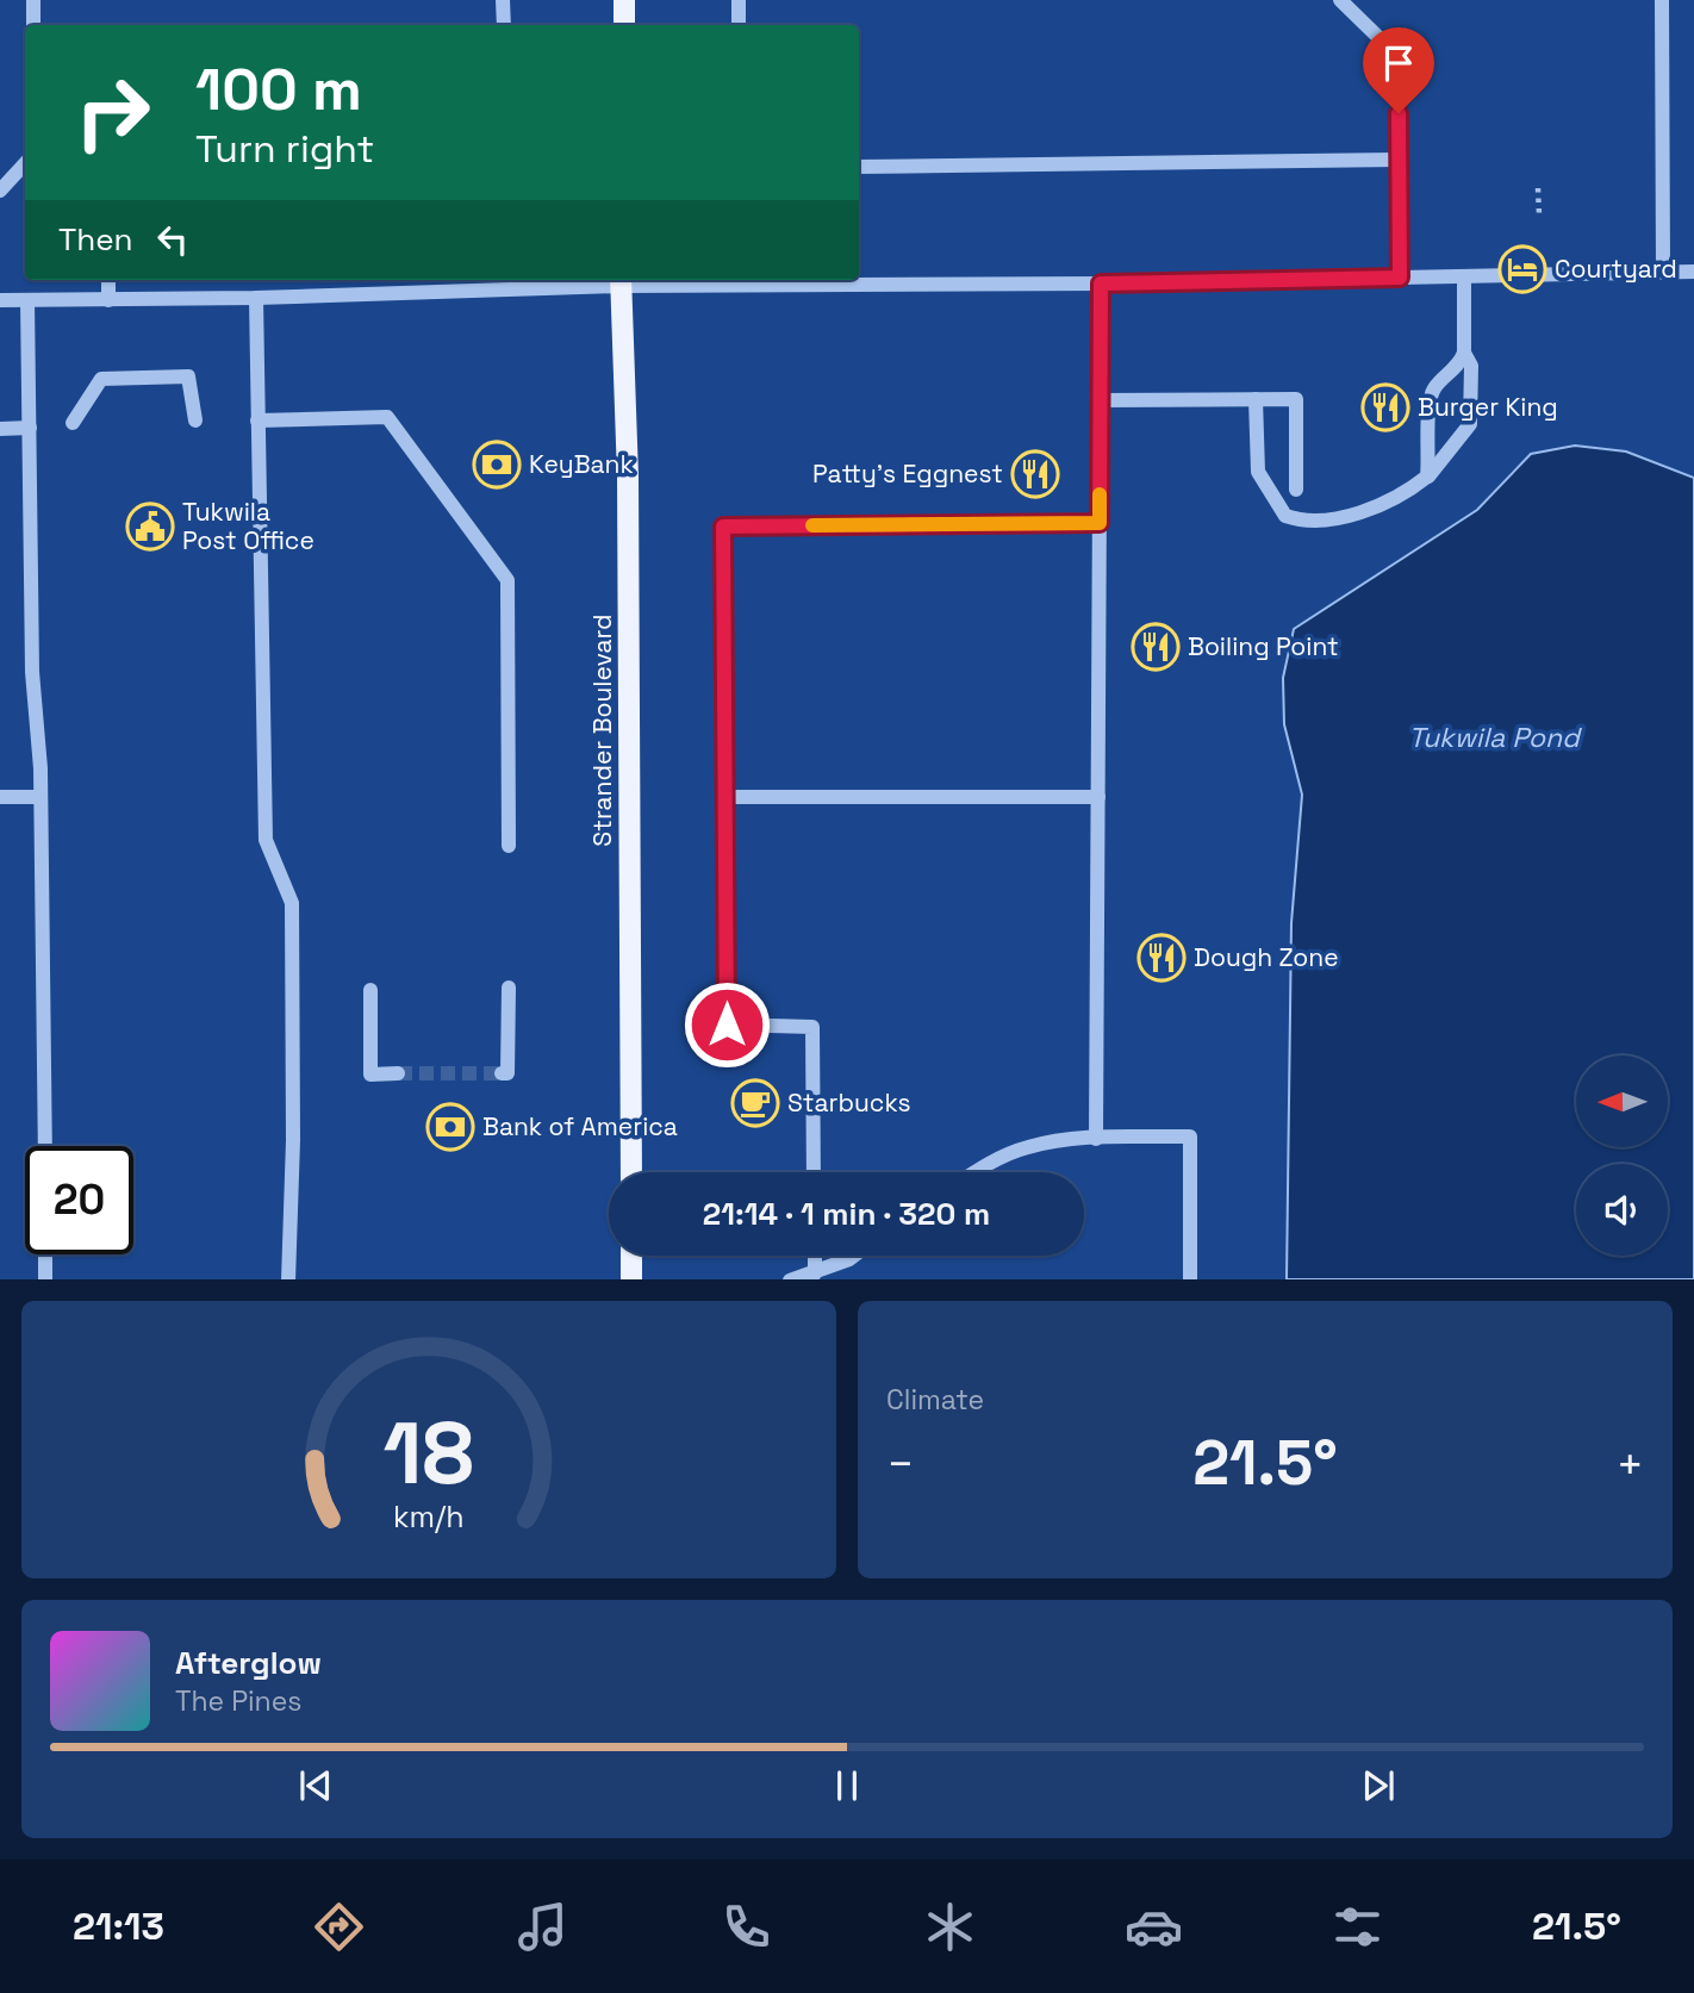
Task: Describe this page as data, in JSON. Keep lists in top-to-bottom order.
{
  "streets": {
    "main road": ["Strander Boulevard"]
  },
  "water": ["Tukwila Pond"],
  "places": {
    "hotel": ["Courtyard"],
    "restaurant": [
      "Burger King",
      "Patty's Eggnest",
      "Boiling Point",
      "Dough Zone"
    ],
    "bank": ["KeyBank", "Bank of America"],
    "public building": ["Tukwila Post Office"],
    "cafe": ["Starbucks"]
  },
  "north": "left",
  "page": {
    "turn": ["100 m", "Turn right"],
    "then": "Then",
    "limit": "20",
    "trip": "21:14 · 1 min · 320 m",
    "tile": "Climate",
    "heat": ["−", "21.5°", "+"],
    "song": ["Afterglow", "The Pines"],
    "tabs": ["21:13", "21.5°"],
    "gauge": ["18", "km/h"]
  }
}
